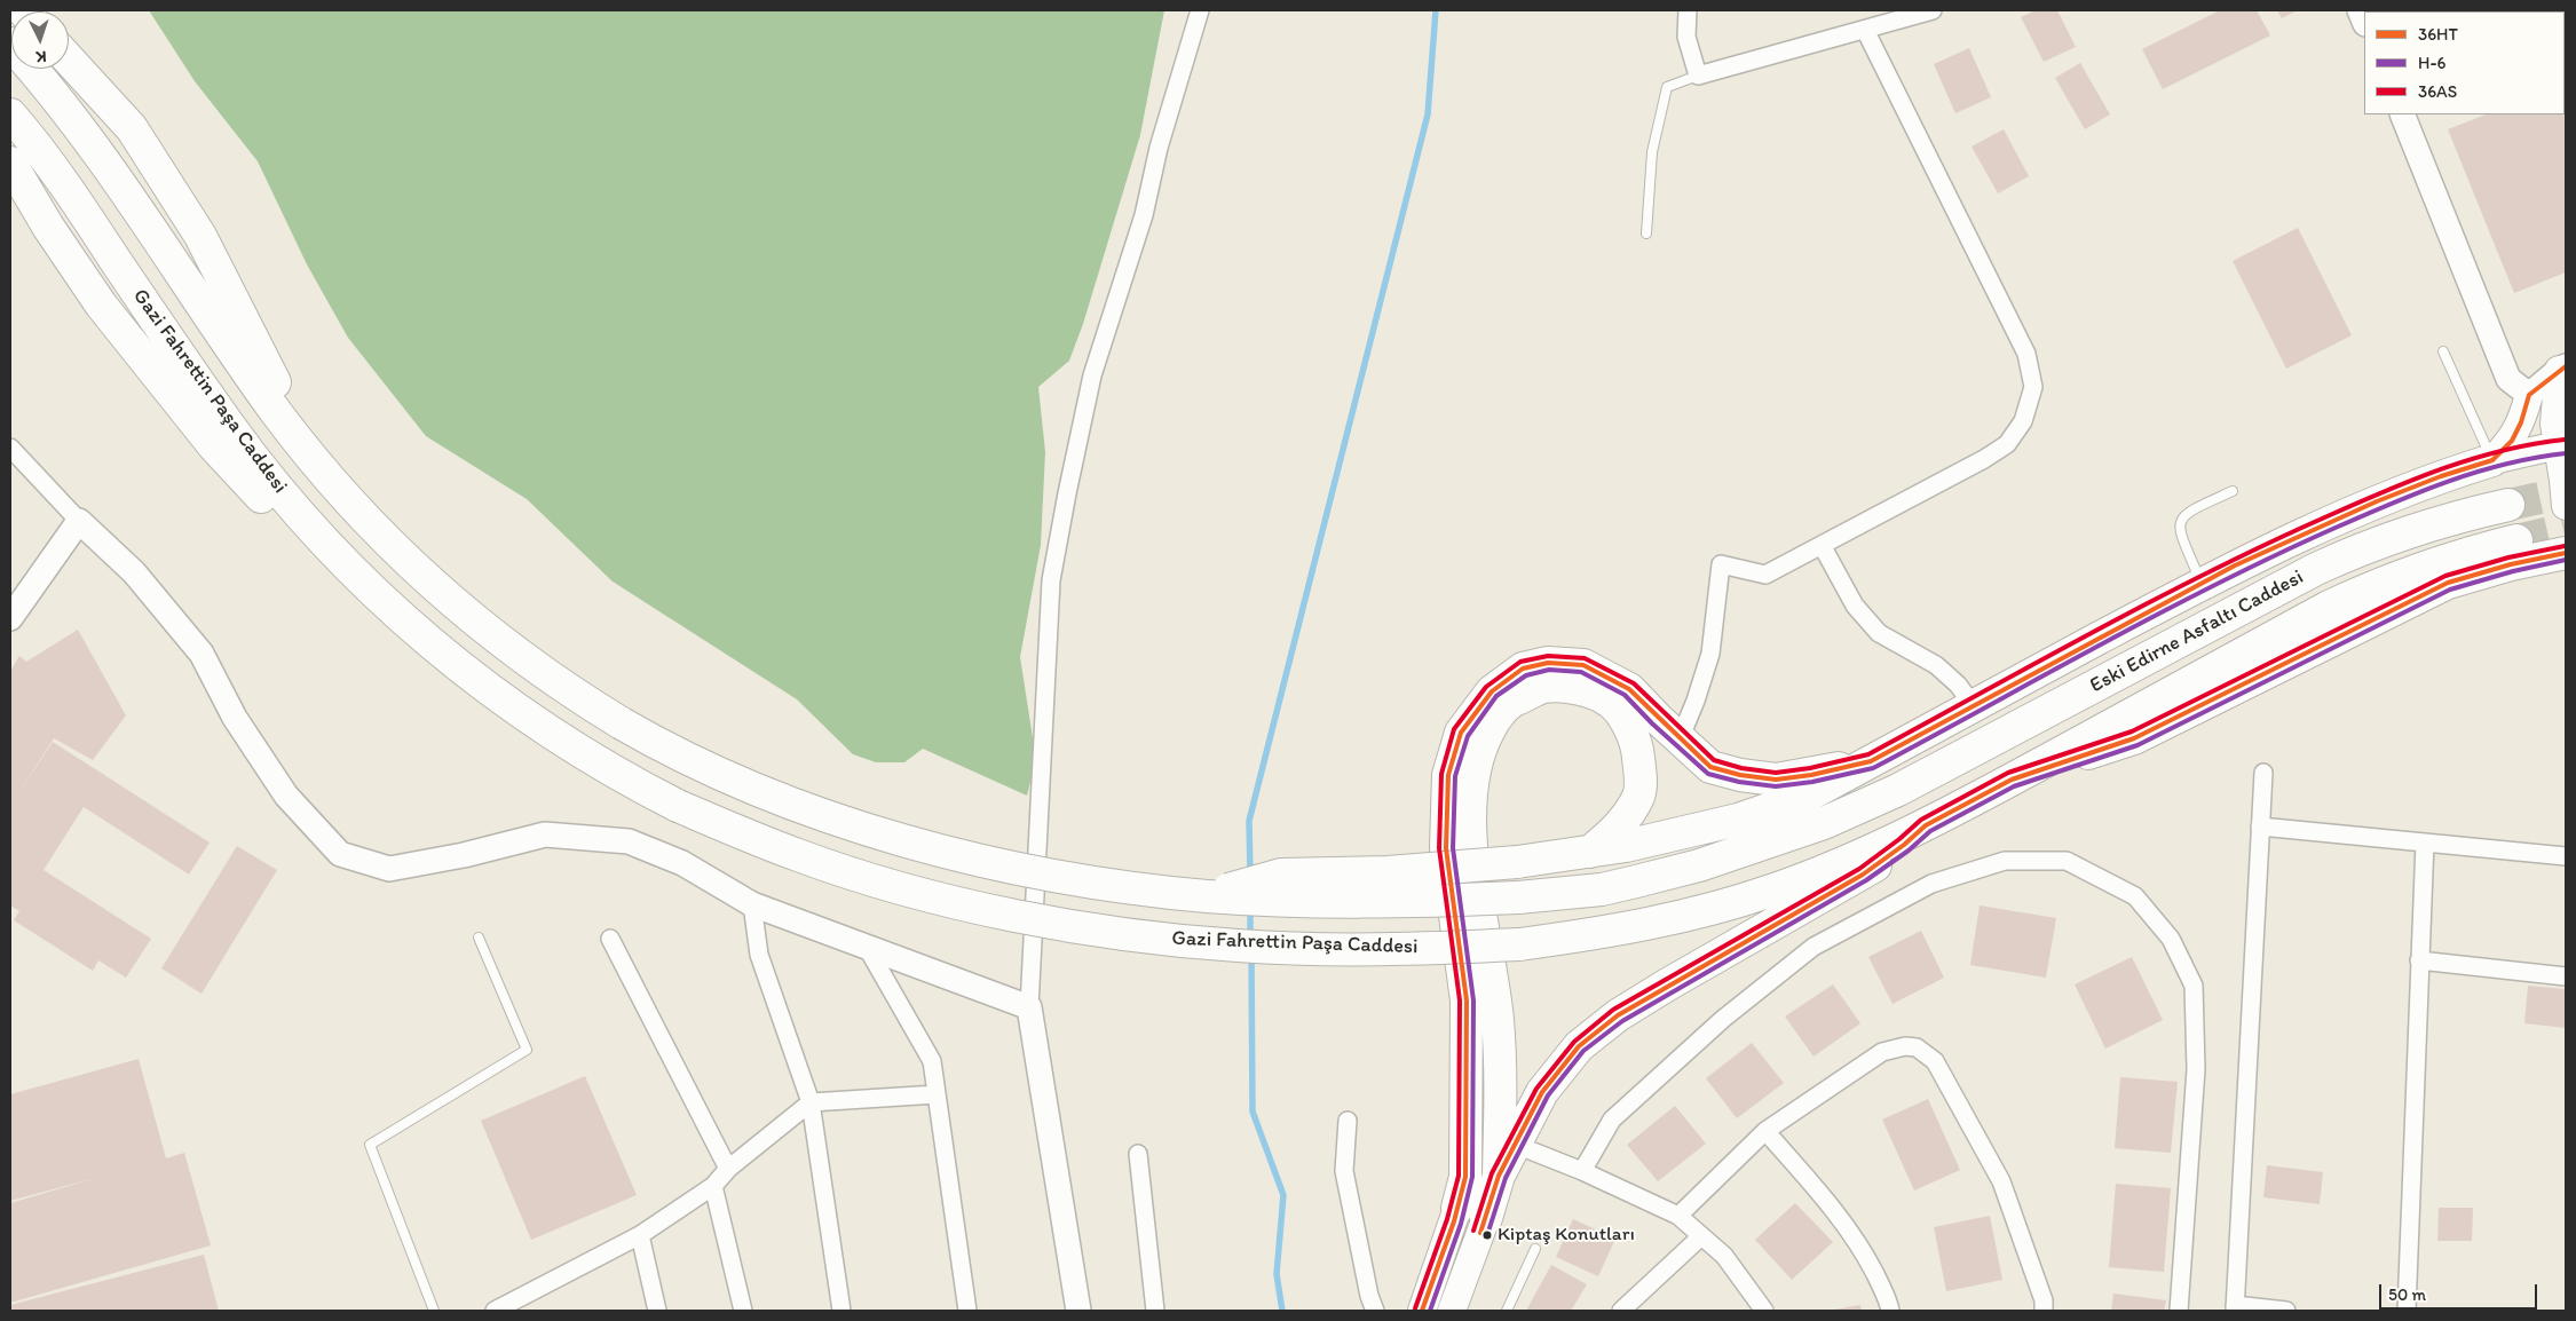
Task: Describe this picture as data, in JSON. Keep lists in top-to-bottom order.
{
  "streets": {
    "highway": ["Gazi Fahrettin Paşa Caddesi", "Eski Edirne Asfaltı Caddesi"]
  },
  "crossings": [
    ["Gazi Fahrettin Paşa Caddesi", "Eski Edirne Asfaltı Caddesi"]
  ],
  "places": ["Kiptaş Konutları"],
  "lines": ["transit line 36HT", "transit line 36AS", "transit line H-6"],
  "legend": ["36HT", "H-6", "36AS"],
  "scale_bar": "50 m",
  "north": "bottom"
}
